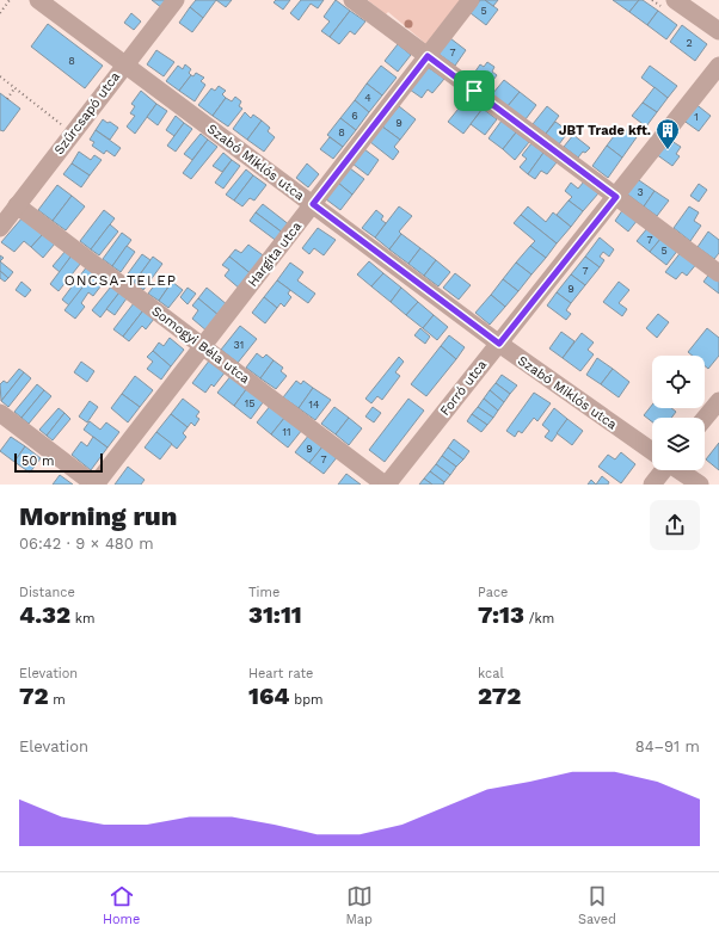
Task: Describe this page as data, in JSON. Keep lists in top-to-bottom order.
{
  "streets": {
    "street": [
      "Szűrcsapó utca",
      "Szabó Miklós utca",
      "Hargita utca",
      "Somogyi Béla utca",
      "Forró utca"
    ]
  },
  "crossings": [
    ["Szűrcsapó utca", "Szabó Miklós utca"],
    ["Szűrcsapó utca", "Somogyi Béla utca"],
    ["Szabó Miklós utca", "Hargita utca"],
    ["Szabó Miklós utca", "Forró utca"],
    ["Hargita utca", "Somogyi Béla utca"],
    ["Somogyi Béla utca", "Forró utca"]
  ],
  "districts": ["ONCSA-TELEP"],
  "places": {
    "building": ["JBT Trade kft."]
  },
  "house_numbers": [
    "5",
    "2",
    "7",
    "8",
    "4",
    "6",
    "1",
    "9",
    "8",
    "3",
    "7",
    "5",
    "7",
    "9",
    "31",
    "15",
    "14",
    "11",
    "9",
    "7"
  ],
  "scale_bar": "50 m",
  "page": {
    "scale": "50 m",
    "heading": ["Morning run", "06:42 · 9 × 480 m"],
    "stats": [
      ["Distance", "4.32 km"],
      ["Time", "31:11"],
      ["Pace", "7:13 /km"],
      ["Elevation", "72 m"],
      ["Heart rate", "164 bpm"],
      ["kcal", "272"]
    ],
    "chart": ["Elevation", "84–91 m"],
    "tabs": ["Home", "Map", "Saved"]
  }
}
